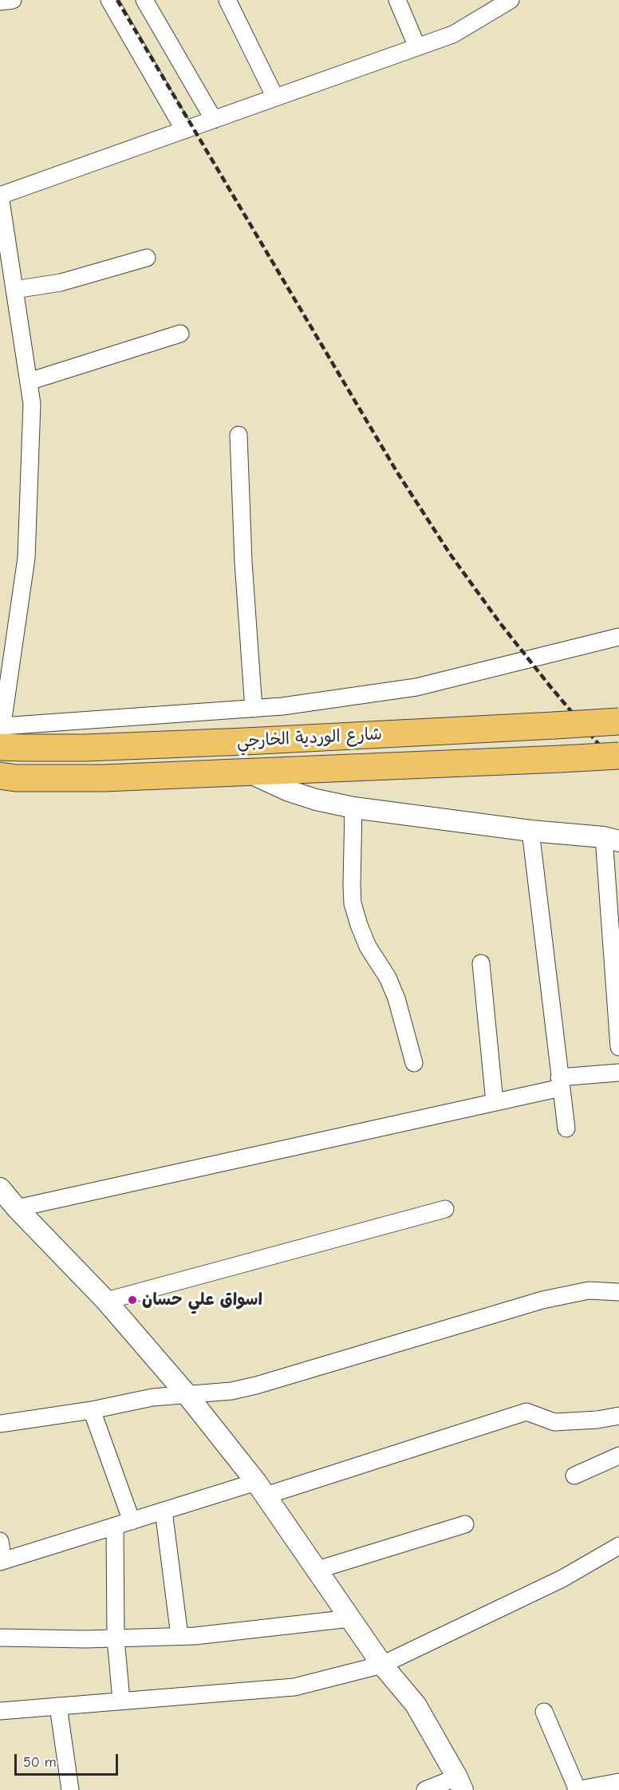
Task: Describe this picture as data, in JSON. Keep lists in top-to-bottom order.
{
  "streets": {
    "main road": ["شارع الوردية الخارجي"]
  },
  "places": ["اسواق علي حسان"],
  "scale_bar": "50 m"
}
